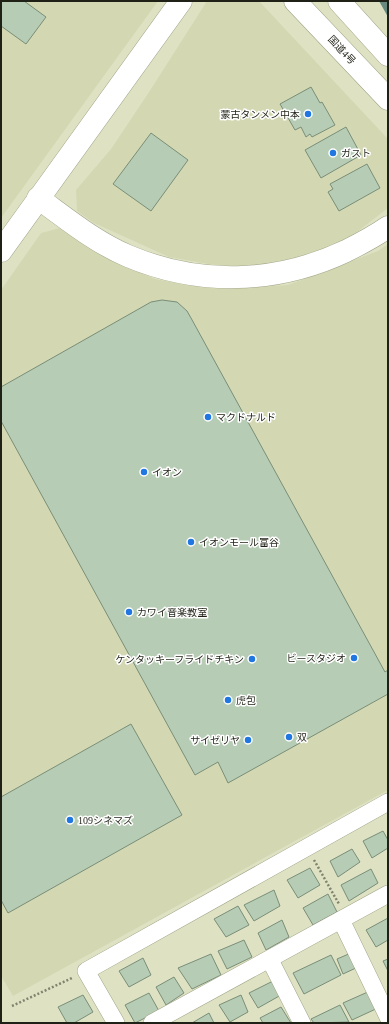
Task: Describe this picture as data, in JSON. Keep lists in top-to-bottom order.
{
  "streets": {
    "main road": ["国道4号"]
  },
  "places": [
    "蒙古タンメン中本",
    "ガスト",
    "マクドナルド",
    "イオン",
    "イオンモール富谷",
    "カワイ音楽教室",
    "ビースタジオ",
    "ケンタッキーフライドチキン",
    "虎包",
    "双",
    "サイゼリヤ",
    "109シネマズ"
  ]
}
